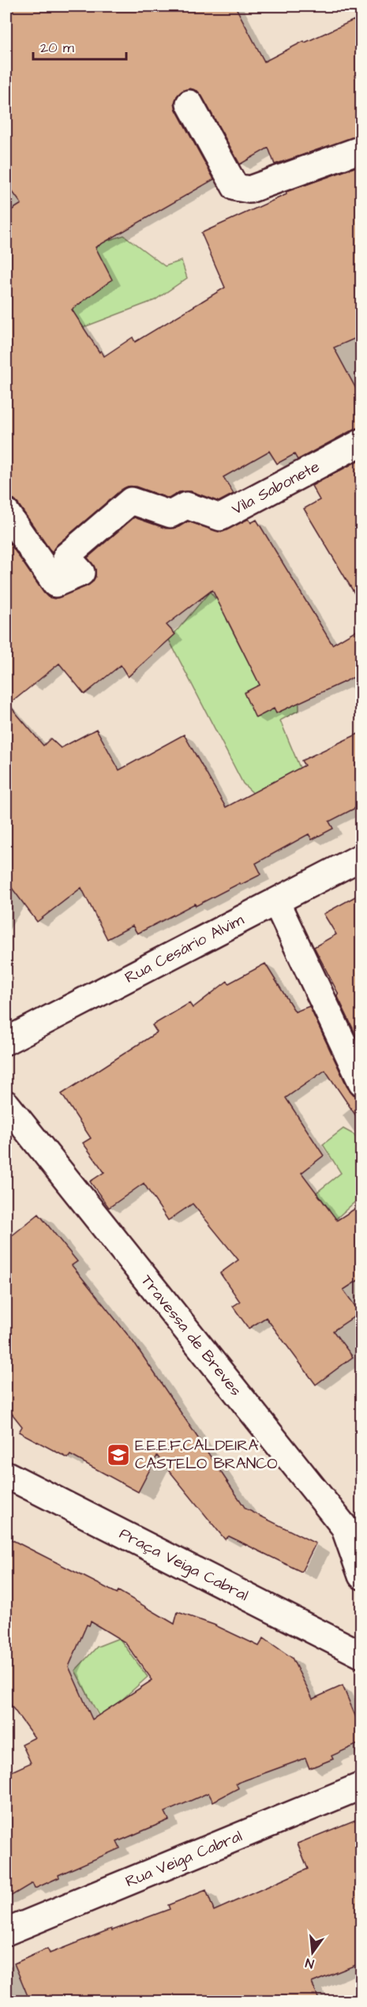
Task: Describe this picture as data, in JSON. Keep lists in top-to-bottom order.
{
  "streets": {
    "street": [
      "Vila Sabonete",
      "Rua Cesário Alvim",
      "Travessa de Breves",
      "Praça Veiga Cabral",
      "Rua Veiga Cabral"
    ]
  },
  "places": {
    "school or university": ["E.E.E.F.CALDEIRA CASTELO BRANCO"]
  },
  "scale_bar": "20 m",
  "north": "bottom"
}
